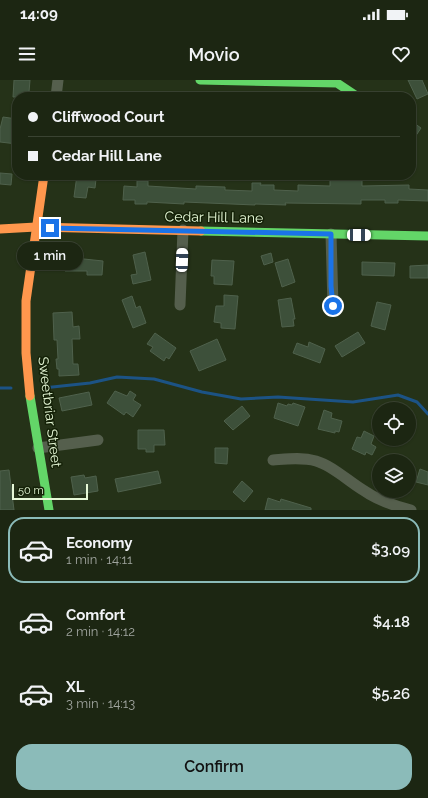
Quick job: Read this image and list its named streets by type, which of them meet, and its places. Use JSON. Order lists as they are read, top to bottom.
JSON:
{
  "streets": {
    "street": ["Cedar Hill Lane", "Sweetbriar Street"]
  },
  "crossings": [
    ["Cedar Hill Lane", "Sweetbriar Street"]
  ],
  "scale_bar": "50 m",
  "page": {
    "status": "14:09",
    "header": "Movio",
    "banner": ["Cliffwood Court", "Cedar Hill Lane"],
    "bubble": "1 min",
    "scale": "50 m",
    "list": [
      {
        "name": "Economy",
        "note": "1 min · 14:11",
        "value": "$3.09"
      },
      {
        "name": "Comfort",
        "note": "2 min · 14:12",
        "value": "$4.18"
      },
      {
        "name": "XL",
        "note": "3 min · 14:13",
        "value": "$5.26"
      }
    ],
    "buttons": "Confirm"
  }
}
